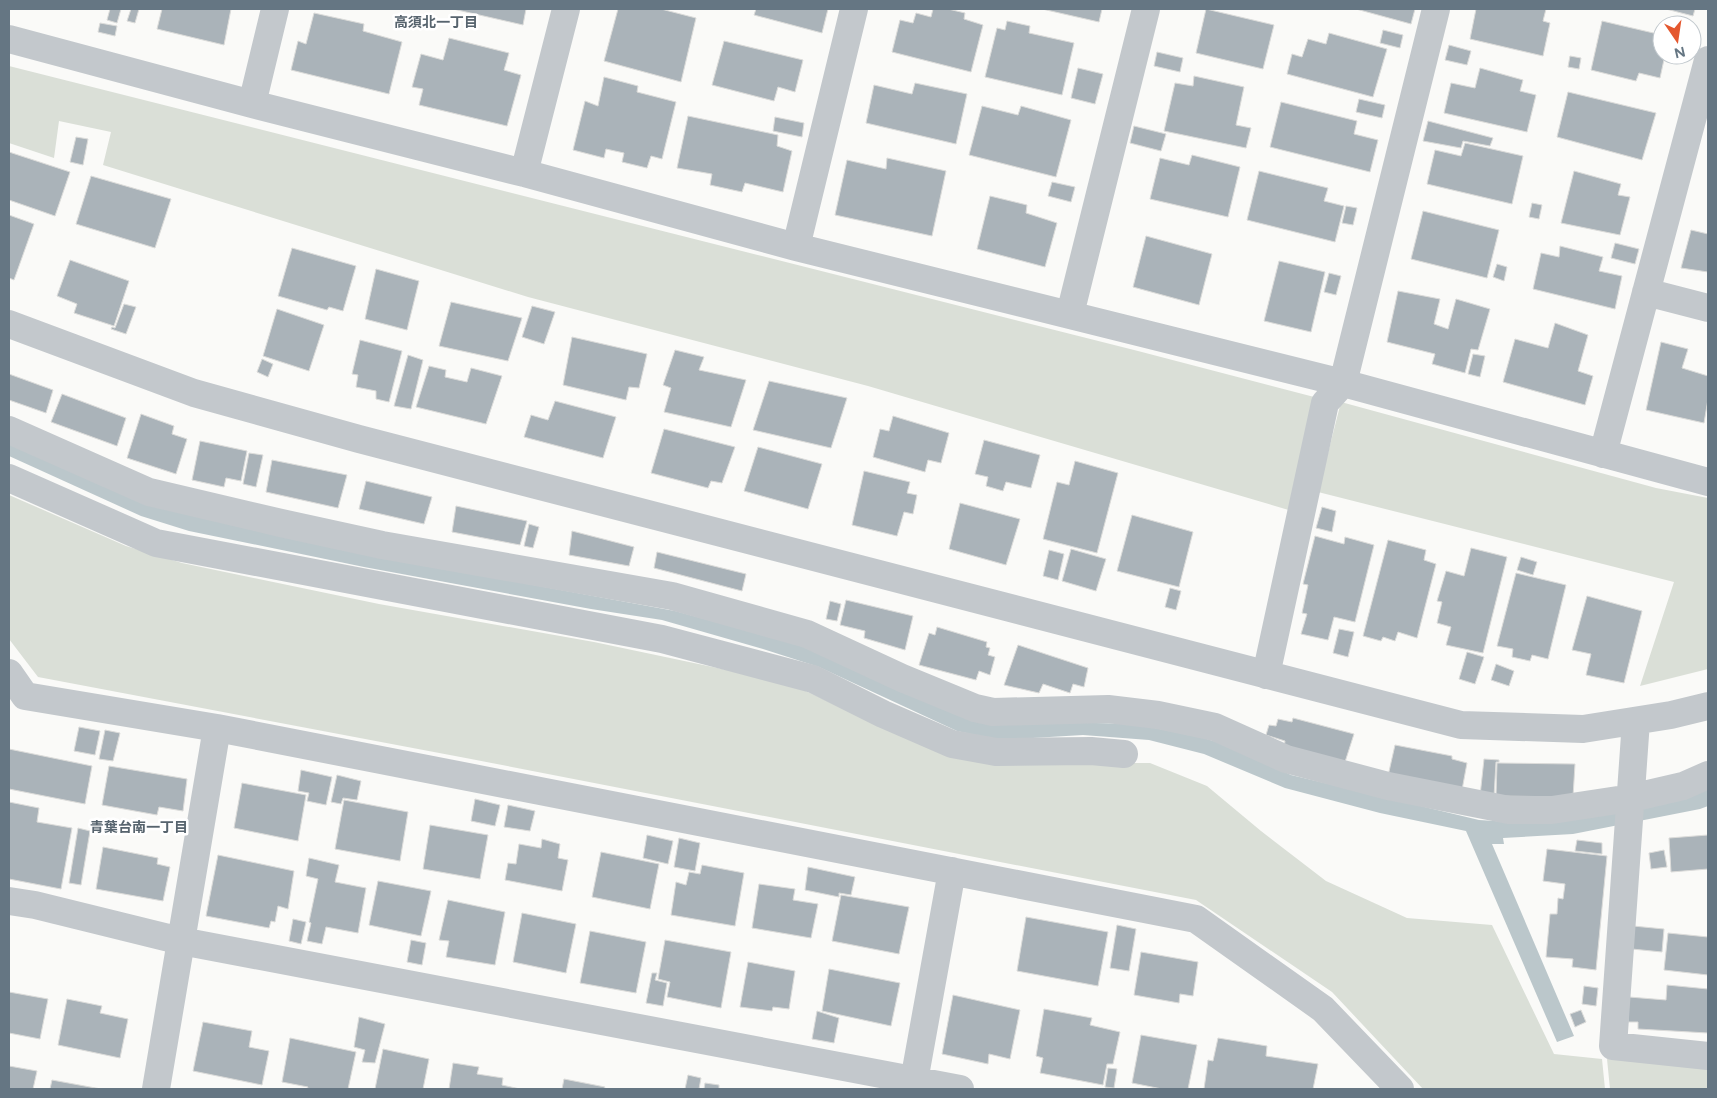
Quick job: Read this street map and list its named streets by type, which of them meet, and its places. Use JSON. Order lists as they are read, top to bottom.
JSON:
{
  "districts": ["高須北一丁目", "青葉台南一丁目"],
  "north": "bottom"
}
